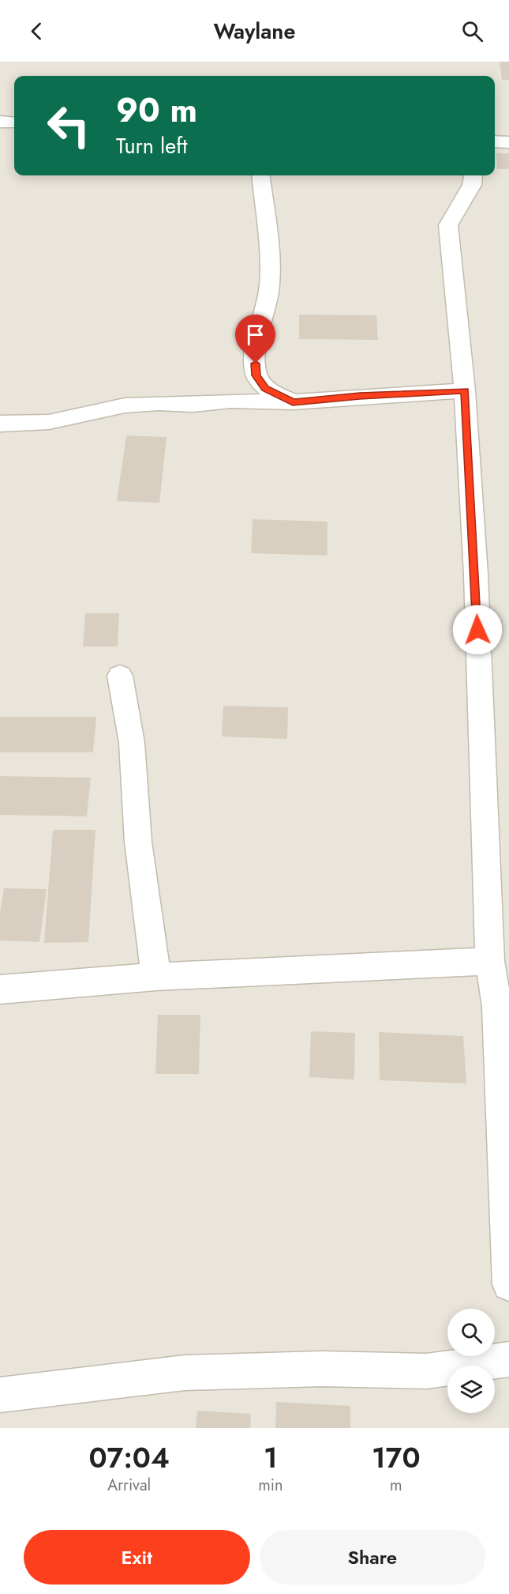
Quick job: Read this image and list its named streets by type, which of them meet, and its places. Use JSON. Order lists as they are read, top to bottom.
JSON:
{
  "page": {
    "header": "Waylane",
    "turn": ["90 m", "Turn left"],
    "eta": [
      "07:04",
      "Arrival",
      "1",
      "min",
      "170",
      "m"
    ],
    "buttons": ["Exit", "Share"]
  }
}
